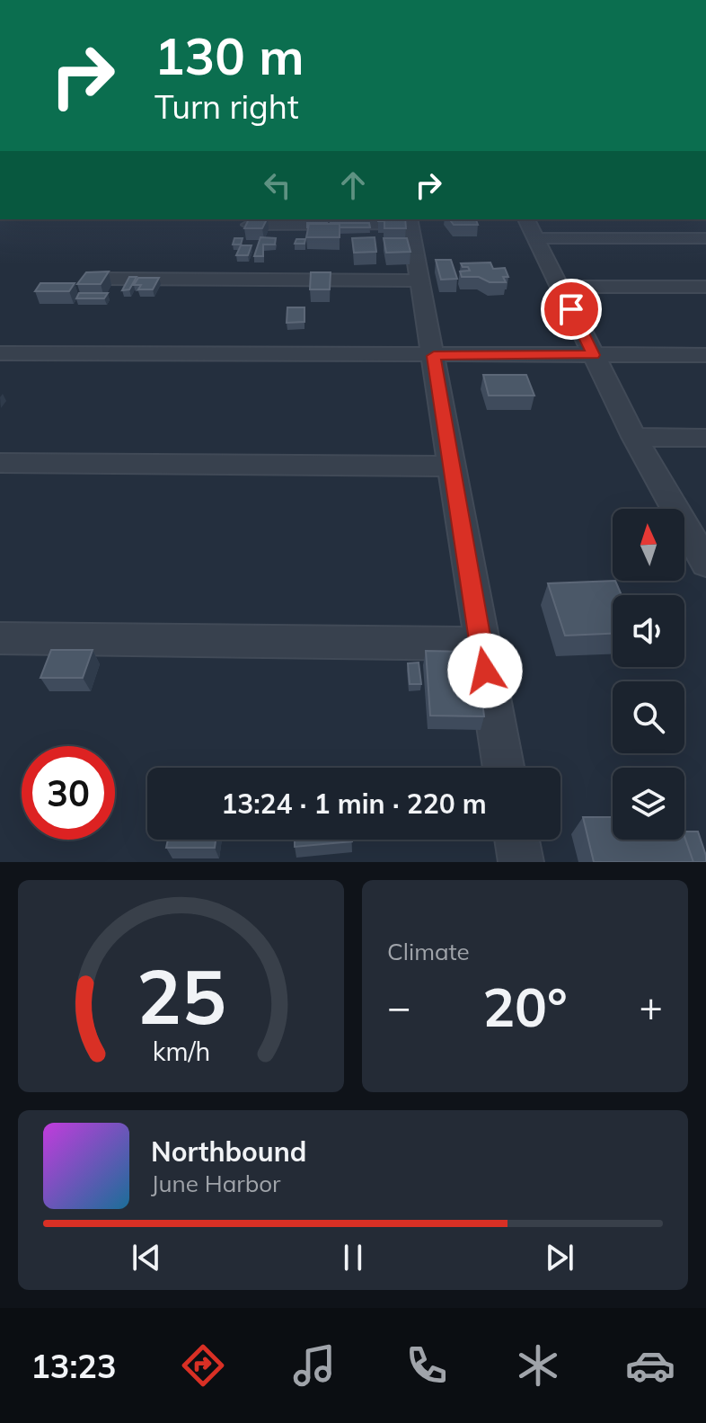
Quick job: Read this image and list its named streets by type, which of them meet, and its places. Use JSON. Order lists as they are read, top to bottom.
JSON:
{
  "north": "top",
  "page": {
    "turn": ["130 m", "Turn right"],
    "limit": "30",
    "trip": "13:24 · 1 min · 220 m",
    "tile": "Climate",
    "heat": ["−", "20°", "+"],
    "song": ["Northbound", "June Harbor"],
    "tabs": "13:23",
    "gauge": ["25", "km/h"]
  }
}
